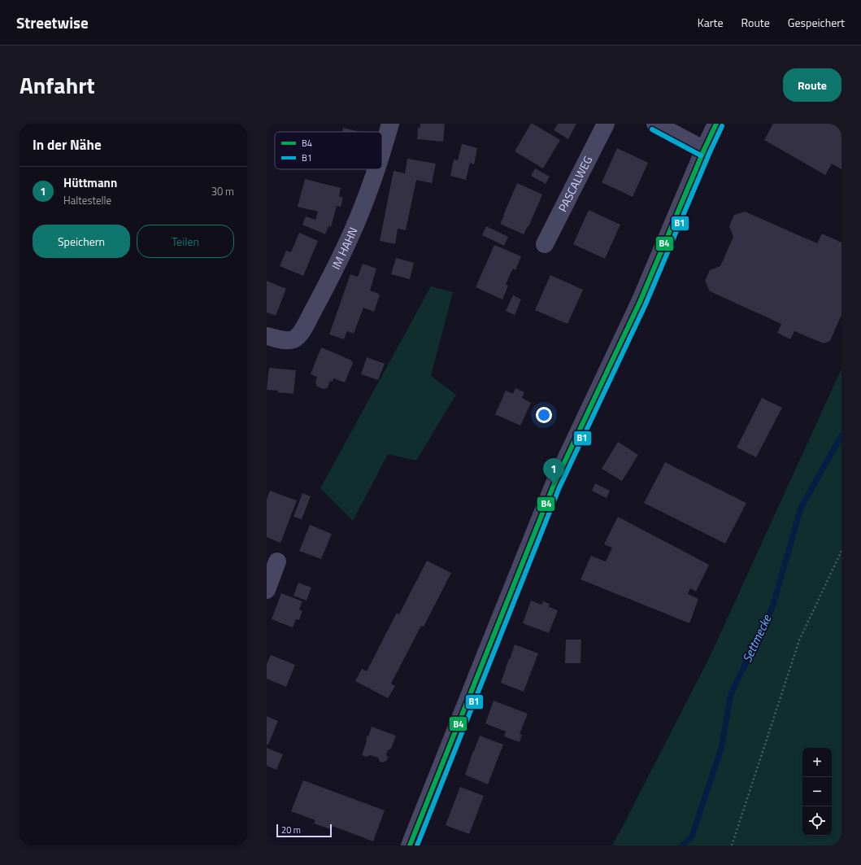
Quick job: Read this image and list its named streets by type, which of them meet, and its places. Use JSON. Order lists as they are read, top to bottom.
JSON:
{
  "streets": {
    "street": ["PASCALWEG", "IM HAHN"]
  },
  "water": ["Settmecke"],
  "lines": ["transit line B4", "transit line B1"],
  "legend": ["B4", "B1"],
  "scale_bar": "20 m",
  "page": {
    "header": "Streetwise",
    "nav": ["Karte", "Route", "Gespeichert"],
    "title": "Anfahrt",
    "buttons": [
      "Route",
      ["Speichern", "Teilen"]
    ],
    "heading": "In der Nähe",
    "list": [
      {
        "mark": "1",
        "name": "Hüttmann",
        "note": "Haltestelle",
        "value": "30 m"
      }
    ],
    "pins": "1",
    "map_buttons": ["+", "−"],
    "scale": "20 m"
  }
}
